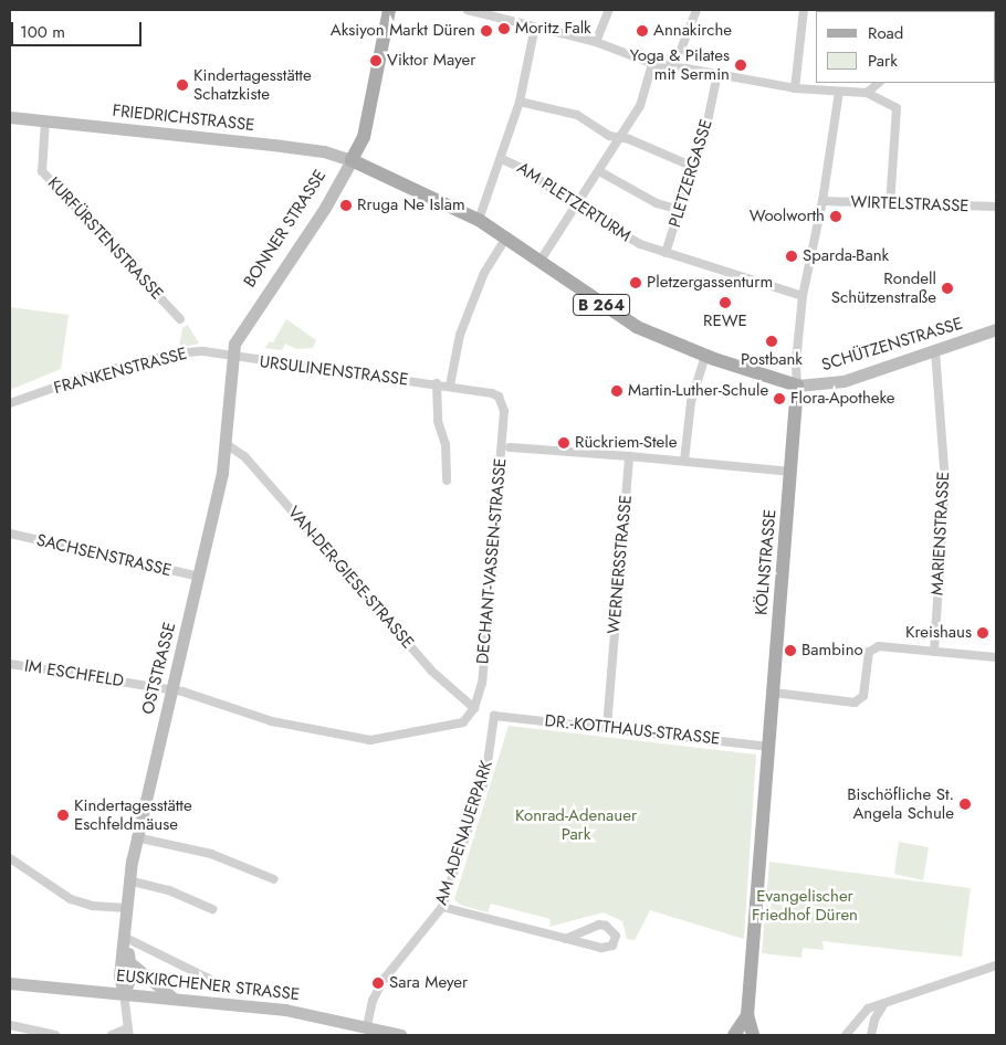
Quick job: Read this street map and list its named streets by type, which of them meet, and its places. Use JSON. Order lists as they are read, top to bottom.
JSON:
{
  "streets": {
    "main road": ["BONNER STRASSE", "B 264", "KÖLNSTRASSE"],
    "street": [
      "FRIEDRICHSTRASSE",
      "PLETZERGASSE",
      "AM PLETZERTURM",
      "WIRTELSTRASSE",
      "KURFÜRSTENSTRASSE",
      "SCHÜTZENSTRASSE",
      "FRANKENSTRASSE",
      "URSULINENSTRASSE",
      "MARIENSTRASSE",
      "SACHSENSTRASSE",
      "DECHANT-VASSEN-STRASSE",
      "WERNERSSTRASSE",
      "VAN-DER-GIESE-STRASSE",
      "OSTSTRASSE",
      "IM ESCHFELD",
      "DR.-KOTTHAUS-STRASSE",
      "AM ADENAUERPARK",
      "EUSKIRCHENER STRASSE"
    ]
  },
  "crossings": [
    ["FRIEDRICHSTRASSE", "BONNER STRASSE"],
    ["FRIEDRICHSTRASSE", "KURFÜRSTENSTRASSE"],
    ["FRIEDRICHSTRASSE", "B 264"],
    ["PLETZERGASSE", "AM PLETZERTURM"],
    ["AM PLETZERTURM", "KÖLNSTRASSE"],
    ["WIRTELSTRASSE", "KÖLNSTRASSE"],
    ["BONNER STRASSE", "B 264"],
    ["BONNER STRASSE", "FRANKENSTRASSE"],
    ["BONNER STRASSE", "URSULINENSTRASSE"],
    ["BONNER STRASSE", "OSTSTRASSE"],
    ["B 264", "SCHÜTZENSTRASSE"],
    ["B 264", "KÖLNSTRASSE"],
    ["SCHÜTZENSTRASSE", "MARIENSTRASSE"],
    ["SCHÜTZENSTRASSE", "KÖLNSTRASSE"],
    ["FRANKENSTRASSE", "URSULINENSTRASSE"],
    ["FRANKENSTRASSE", "OSTSTRASSE"],
    ["URSULINENSTRASSE", "DECHANT-VASSEN-STRASSE"],
    ["URSULINENSTRASSE", "OSTSTRASSE"],
    ["SACHSENSTRASSE", "OSTSTRASSE"],
    ["DECHANT-VASSEN-STRASSE", "VAN-DER-GIESE-STRASSE"],
    ["DECHANT-VASSEN-STRASSE", "IM ESCHFELD"],
    ["KÖLNSTRASSE", "DR.-KOTTHAUS-STRASSE"],
    ["WERNERSSTRASSE", "DR.-KOTTHAUS-STRASSE"],
    ["VAN-DER-GIESE-STRASSE", "OSTSTRASSE"],
    ["OSTSTRASSE", "IM ESCHFELD"],
    ["OSTSTRASSE", "EUSKIRCHENER STRASSE"],
    ["DR.-KOTTHAUS-STRASSE", "AM ADENAUERPARK"],
    ["AM ADENAUERPARK", "EUSKIRCHENER STRASSE"]
  ],
  "parks": ["Konrad-Adenauer Park", "Evangelischer Friedhof Düren"],
  "places": [
    "Moritz Falk",
    "Aksiyon Markt Düren",
    "Annakirche",
    "Viktor Mayer",
    "Yoga & Pilates mit Sermin",
    "Kindertagesstätte Schatzkiste",
    "Rruga Ne Islam",
    "Woolworth",
    "Sparda-Bank",
    "Pletzergassenturm",
    "Rondell Schützenstraße",
    "REWE",
    "Postbank",
    "Martin-Luther-Schule",
    "Flora-Apotheke",
    "Rückriem-Stele",
    "Kreishaus",
    "Bambino",
    "Bischöfliche St. Angela Schule",
    "Kindertagesstätte Eschfeldmäuse",
    "Sara Meyer"
  ],
  "legend": ["Road", "Park"],
  "scale_bar": "100 m"
}
